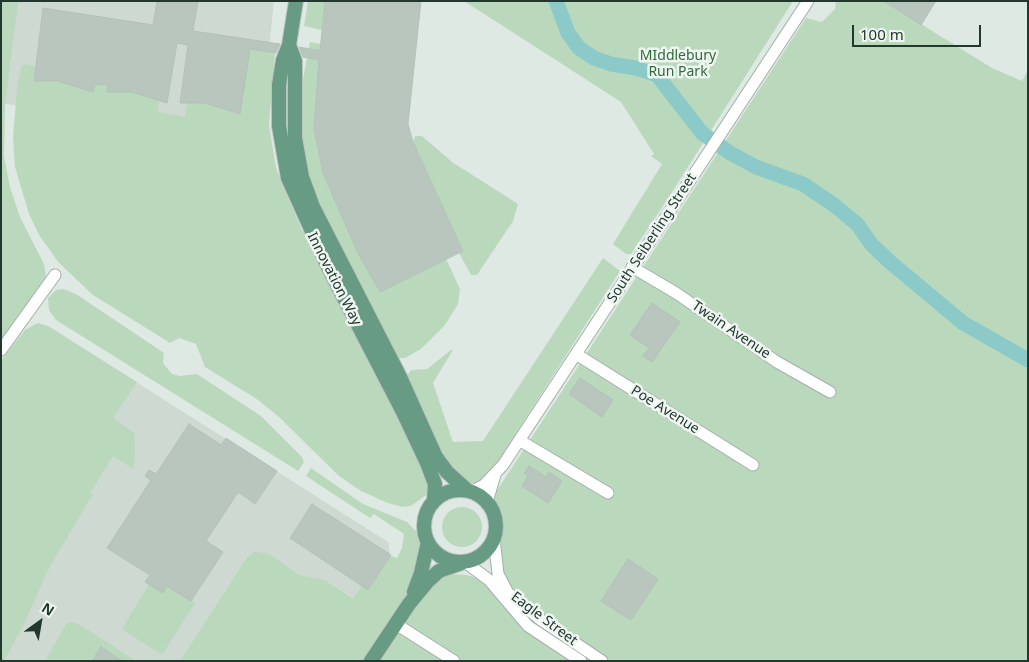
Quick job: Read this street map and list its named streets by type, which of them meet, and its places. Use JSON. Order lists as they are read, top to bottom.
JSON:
{
  "streets": {
    "main road": ["Innovation Way"],
    "street": [
      "South Seiberling Street",
      "Twain Avenue",
      "Poe Avenue",
      "Eagle Street"
    ]
  },
  "crossings": [
    ["South Seiberling Street", "Innovation Way"],
    ["South Seiberling Street", "Twain Avenue"],
    ["South Seiberling Street", "Poe Avenue"],
    ["South Seiberling Street", "Eagle Street"],
    ["Innovation Way", "Eagle Street"]
  ],
  "parks": ["MIddlebury Run Park"],
  "scale_bar": "100 m",
  "north": "top right"
}
